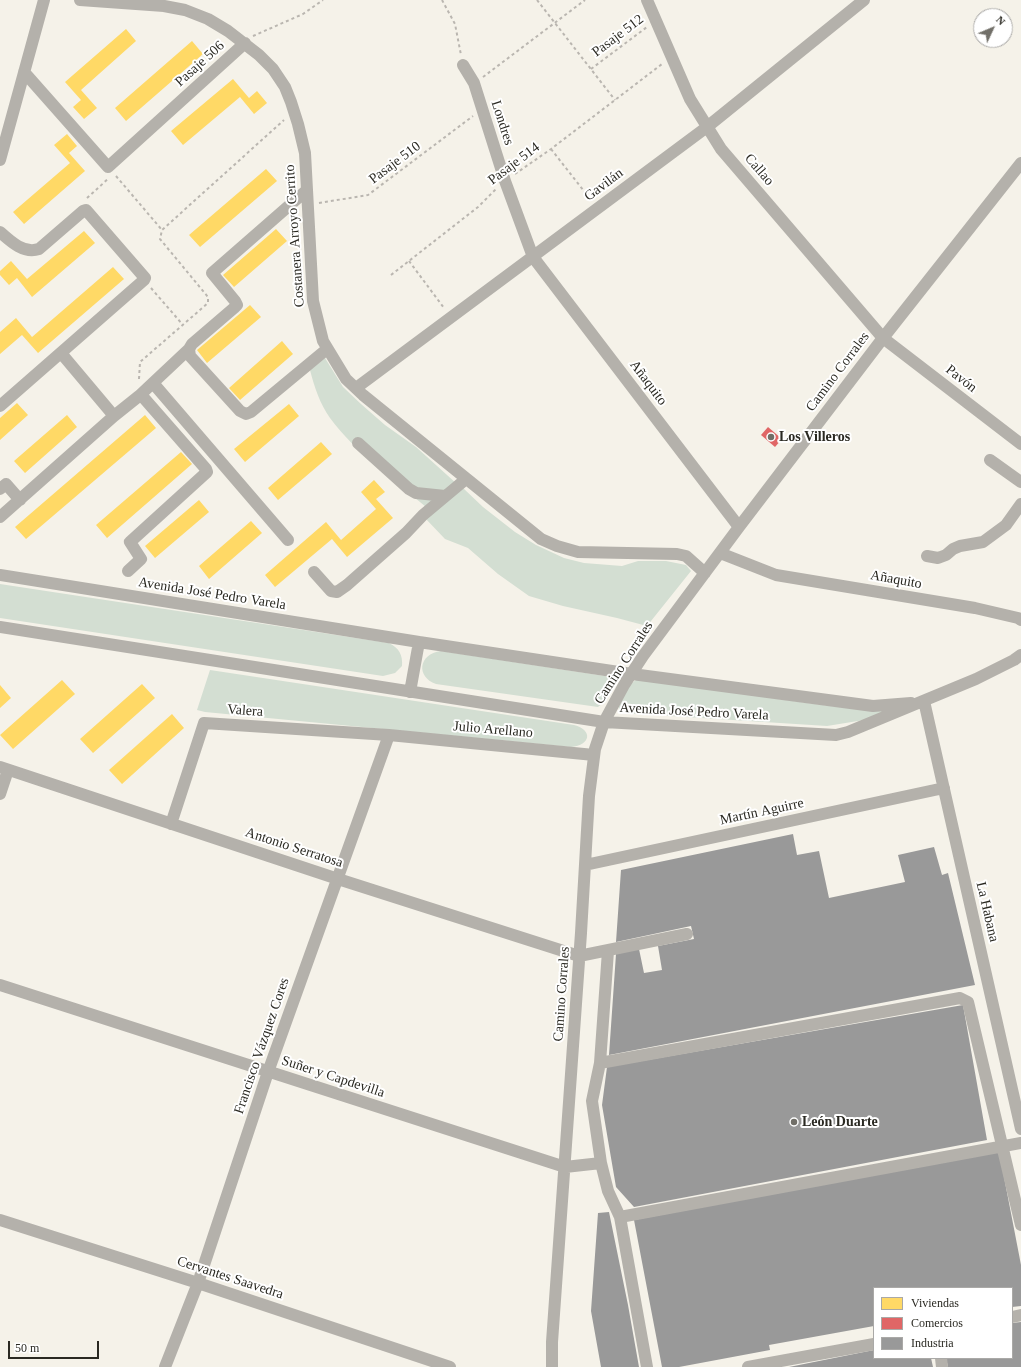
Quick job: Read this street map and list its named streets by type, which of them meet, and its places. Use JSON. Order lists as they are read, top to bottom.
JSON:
{
  "streets": {
    "street": [
      "Pasaje 506",
      "Londres",
      "Callao",
      "Gavilán",
      "Costanera Arroyo Cerrito",
      "Camino Corrales",
      "Pavón",
      "Añaquito",
      "Avenida José Pedro Varela",
      "Valera",
      "Julio Arellano",
      "Martín Aguirre",
      "Antonio Serratosa",
      "La Habana",
      "Francisco Vázquez Cores",
      "Suñer y Capdevilla",
      "Cervantes Saavedra"
    ],
    "path": ["Pasaje 512", "Pasaje 510", "Pasaje 514"]
  },
  "crossings": [
    ["Pasaje 512", "Callao"],
    ["Pasaje 506", "Costanera Arroyo Cerrito"],
    ["Londres", "Pasaje 510"],
    ["Londres", "Pasaje 514"],
    ["Londres", "Gavilán"],
    ["Londres", "Añaquito"],
    ["Pasaje 510", "Costanera Arroyo Cerrito"],
    ["Pasaje 514", "Callao"],
    ["Callao", "Gavilán"],
    ["Callao", "Camino Corrales"],
    ["Callao", "Pavón"],
    ["Gavilán", "Costanera Arroyo Cerrito"],
    ["Gavilán", "Añaquito"],
    ["Costanera Arroyo Cerrito", "Camino Corrales"],
    ["Camino Corrales", "Pavón"],
    ["Camino Corrales", "Añaquito"],
    ["Camino Corrales", "Avenida José Pedro Varela"],
    ["Camino Corrales", "Julio Arellano"],
    ["Camino Corrales", "Martín Aguirre"],
    ["Camino Corrales", "Antonio Serratosa"],
    ["Camino Corrales", "Suñer y Capdevilla"],
    ["Avenida José Pedro Varela", "La Habana"],
    ["Valera", "Julio Arellano"],
    ["Valera", "Antonio Serratosa"],
    ["Valera", "Francisco Vázquez Cores"],
    ["Julio Arellano", "Francisco Vázquez Cores"],
    ["Martín Aguirre", "La Habana"],
    ["Antonio Serratosa", "Francisco Vázquez Cores"],
    ["Francisco Vázquez Cores", "Suñer y Capdevilla"],
    ["Francisco Vázquez Cores", "Cervantes Saavedra"]
  ],
  "places": ["Los Villeros", "León Duarte"],
  "legend": ["Viviendas", "Comercios", "Industria"],
  "scale_bar": "50 m",
  "north": "top right"
}
